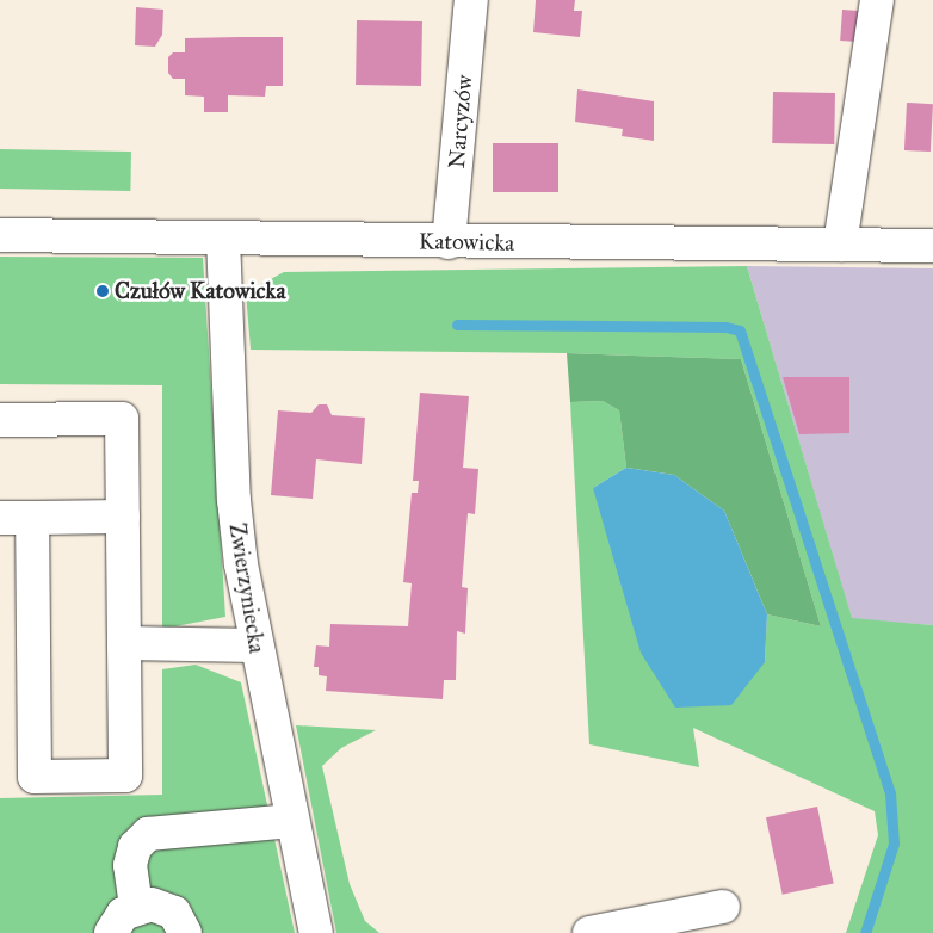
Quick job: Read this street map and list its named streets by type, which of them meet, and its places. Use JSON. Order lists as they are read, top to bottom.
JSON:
{
  "streets": {
    "street": ["Narcyzów", "Katowicka", "Zwierzyniecka"]
  },
  "crossings": [
    ["Narcyzów", "Katowicka"],
    ["Katowicka", "Zwierzyniecka"]
  ],
  "places": ["Czułów Katowicka"]
}
